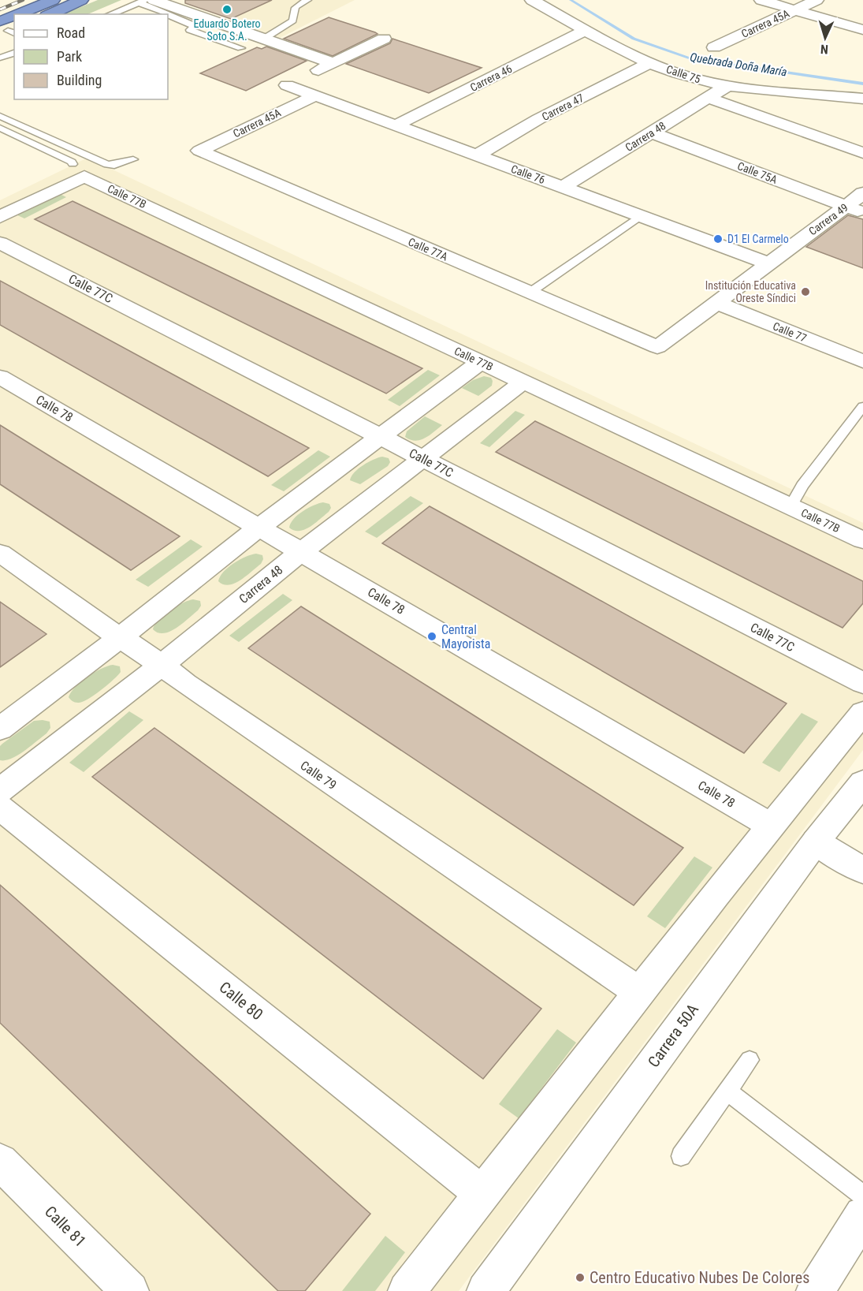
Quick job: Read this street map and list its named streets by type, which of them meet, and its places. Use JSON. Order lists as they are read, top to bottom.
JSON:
{
  "streets": {
    "street": [
      "Carrera 45A",
      "Calle 75",
      "Carrera 46",
      "Carrera 47",
      "Carrera 48",
      "Calle 75A",
      "Calle 76",
      "Calle 77B",
      "Carrera 49",
      "Calle 77A",
      "Calle 77C",
      "Calle 77",
      "Calle 78",
      "Calle 79",
      "Calle 80",
      "Carrera 50A",
      "Calle 81"
    ]
  },
  "crossings": [
    ["Carrera 45A", "Calle 76"],
    ["Carrera 45A", "Calle 77A"],
    ["Calle 75", "Carrera 46"],
    ["Calle 75", "Carrera 47"],
    ["Calle 75", "Carrera 48"],
    ["Carrera 46", "Calle 76"],
    ["Carrera 47", "Calle 76"],
    ["Carrera 48", "Calle 75A"],
    ["Carrera 48", "Calle 76"],
    ["Carrera 48", "Calle 77B"],
    ["Carrera 48", "Calle 77C"],
    ["Carrera 48", "Calle 78"],
    ["Carrera 48", "Calle 79"],
    ["Calle 75A", "Carrera 49"],
    ["Calle 76", "Carrera 49"],
    ["Carrera 49", "Calle 77A"],
    ["Carrera 49", "Calle 77"]
  ],
  "water": ["Quebrada Doña María"],
  "places": [
    "Eduardo Botero Soto S.A.",
    "D1 El Carmelo",
    "Institución Educativa Oreste Síndici",
    "Central Mayorista",
    "Centro Educativo Nubes De Colores"
  ],
  "legend": ["Road", "Park", "Building"],
  "north": "bottom"
}
